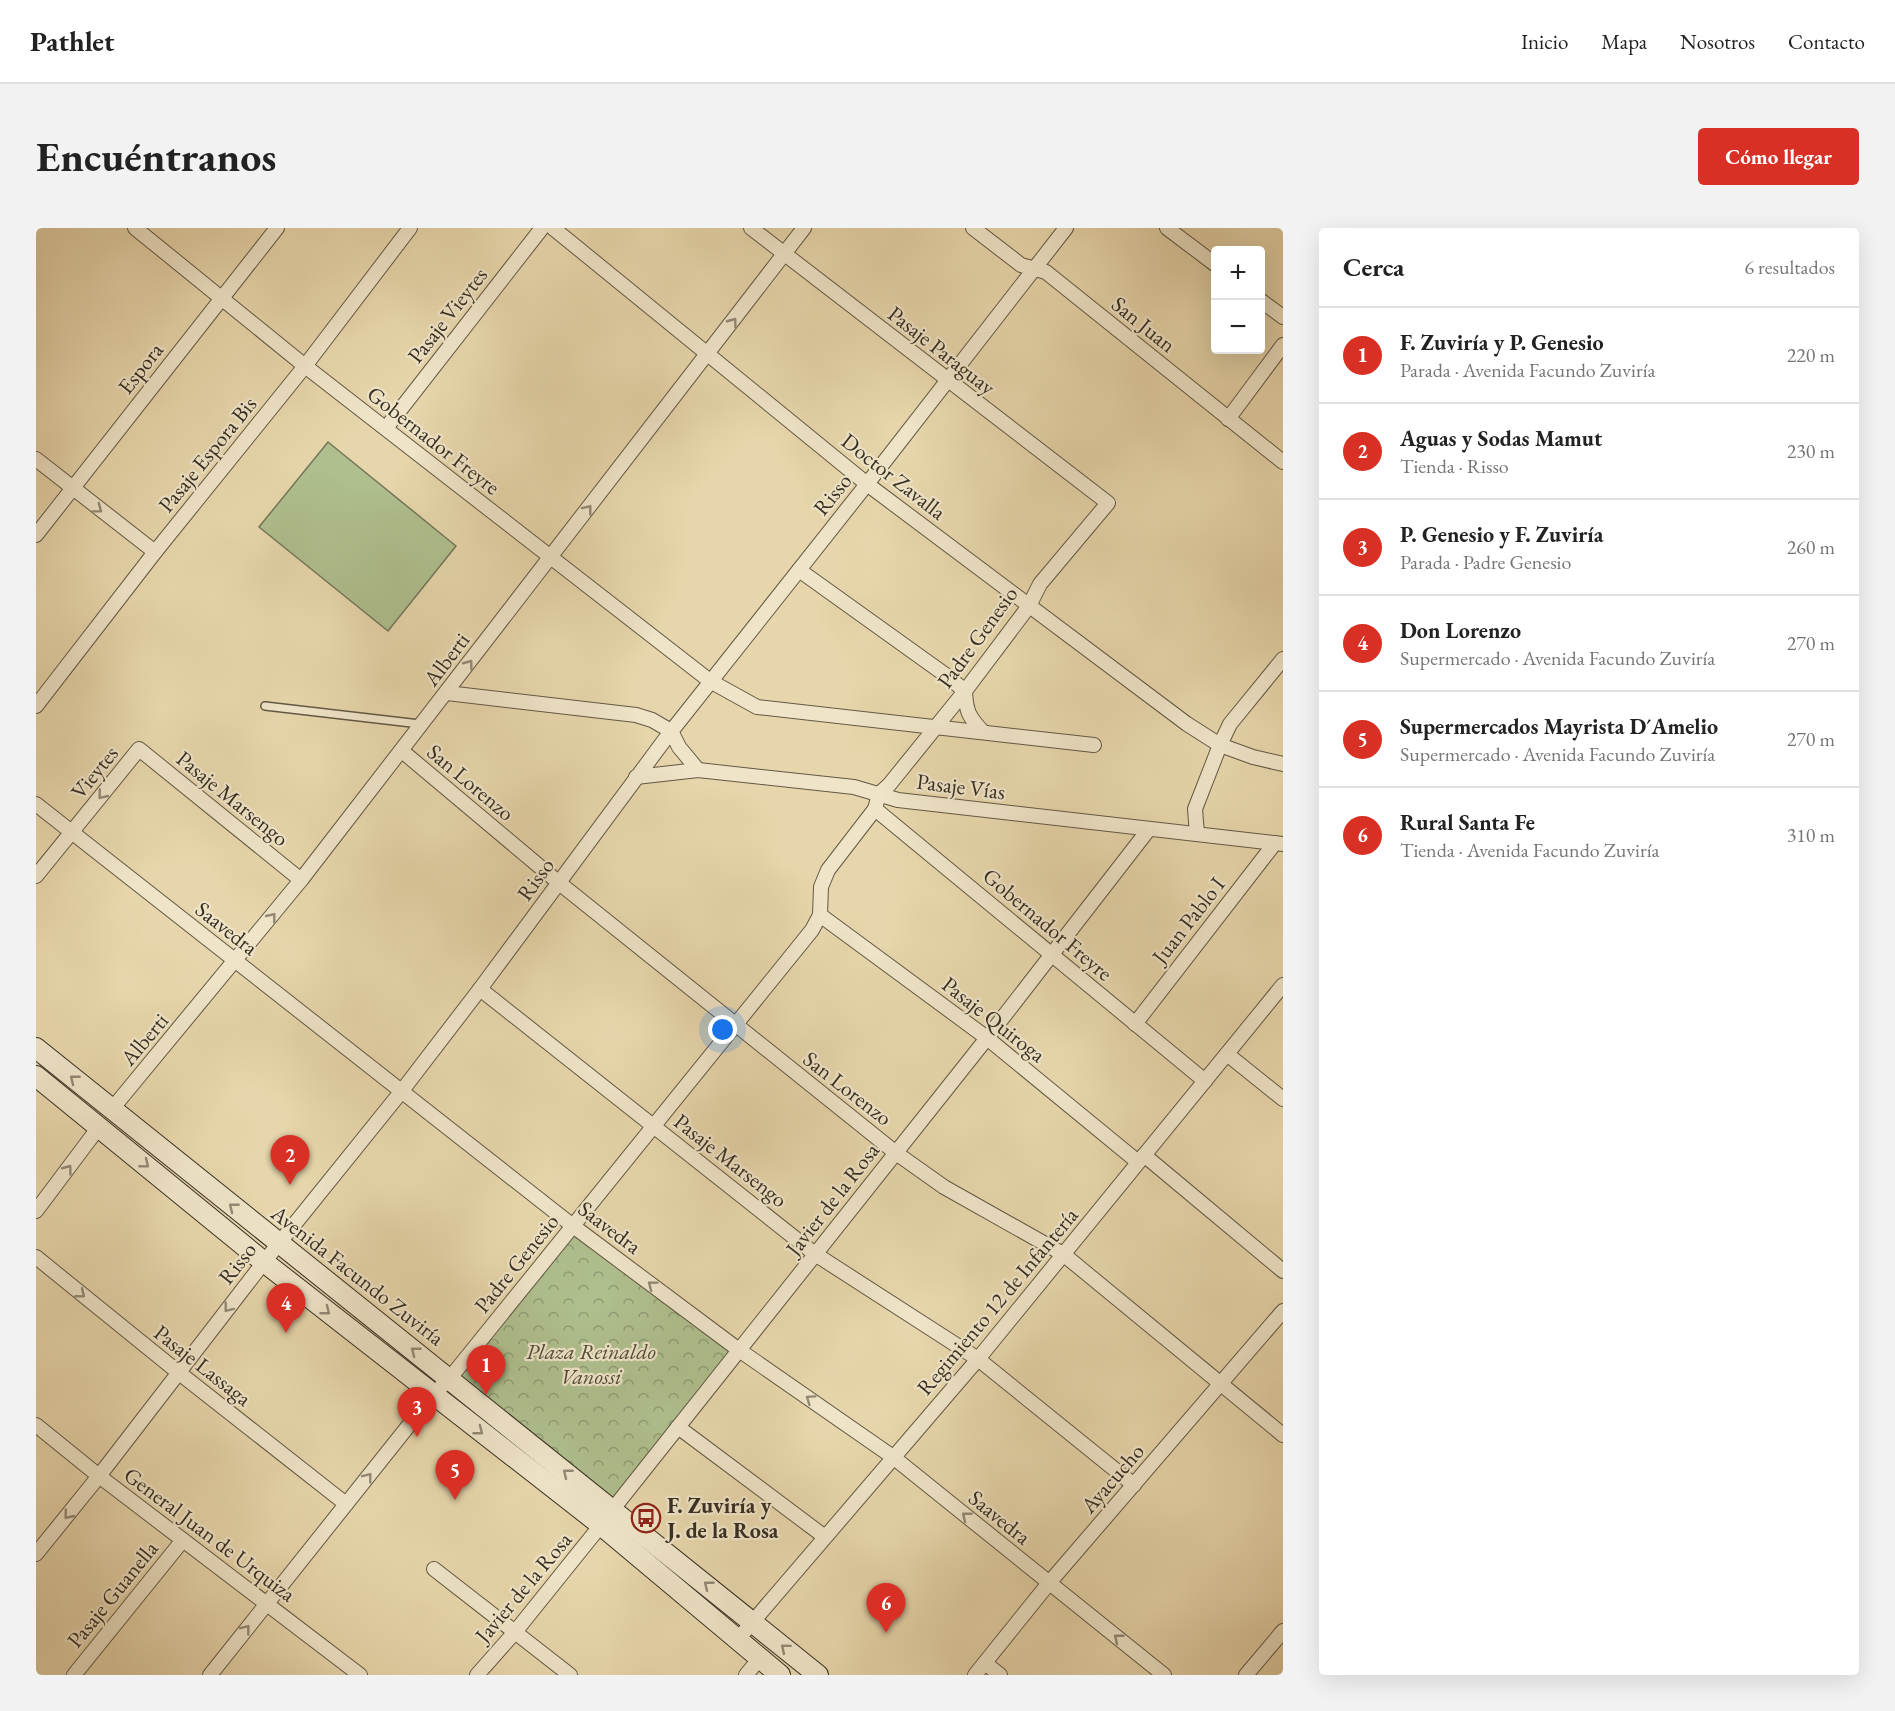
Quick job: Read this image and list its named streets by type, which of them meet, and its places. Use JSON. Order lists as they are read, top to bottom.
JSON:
{
  "streets": {
    "main road": ["Avenida Facundo Zuviría"],
    "street": [
      "Pasaje Vieytes",
      "San Juan",
      "Pasaje Paraguay",
      "Espora",
      "Gobernador Freyre",
      "Pasaje Espora Bis",
      "Doctor Zavalla",
      "Risso",
      "Padre Genesio",
      "Alberti",
      "Vieytes",
      "San Lorenzo",
      "Pasaje Vías",
      "Pasaje Marsengo",
      "Juan Pablo I",
      "Saavedra",
      "Pasaje Quiroga",
      "Javier de la Rosa",
      "Regimiento 12 de Infantería",
      "Pasaje Lassaga",
      "Ayacucho",
      "General Juan de Urquiza",
      "Pasaje Guanella"
    ]
  },
  "crossings": [
    ["Pasaje Vieytes", "Gobernador Freyre"],
    ["San Juan", "Risso"],
    ["Pasaje Paraguay", "Risso"],
    ["Pasaje Paraguay", "Padre Genesio"],
    ["Pasaje Paraguay", "Alberti"],
    ["Espora", "Gobernador Freyre"],
    ["Gobernador Freyre", "Pasaje Espora Bis"],
    ["Gobernador Freyre", "Risso"],
    ["Gobernador Freyre", "Padre Genesio"],
    ["Gobernador Freyre", "Alberti"],
    ["Gobernador Freyre", "Juan Pablo I"],
    ["Gobernador Freyre", "Javier de la Rosa"],
    ["Gobernador Freyre", "Regimiento 12 de Infantería"],
    ["Doctor Zavalla", "Risso"],
    ["Doctor Zavalla", "Padre Genesio"],
    ["Doctor Zavalla", "Alberti"],
    ["Risso", "San Lorenzo"],
    ["Risso", "Pasaje Vías"],
    ["Risso", "Pasaje Marsengo"],
    ["Risso", "Saavedra"],
    ["Risso", "Avenida Facundo Zuviría"],
    ["Risso", "Pasaje Lassaga"],
    ["Risso", "General Juan de Urquiza"],
    ["Padre Genesio", "San Lorenzo"],
    ["Padre Genesio", "Pasaje Vías"],
    ["Padre Genesio", "Pasaje Marsengo"],
    ["Padre Genesio", "Saavedra"],
    ["Padre Genesio", "Pasaje Quiroga"],
    ["Padre Genesio", "Avenida Facundo Zuviría"],
    ["Padre Genesio", "Pasaje Lassaga"],
    ["Padre Genesio", "General Juan de Urquiza"],
    ["Alberti", "San Lorenzo"],
    ["Alberti", "Pasaje Marsengo"],
    ["Alberti", "Saavedra"],
    ["Alberti", "Avenida Facundo Zuviría"],
    ["Vieytes", "Pasaje Marsengo"],
    ["Vieytes", "Saavedra"],
    ["San Lorenzo", "Javier de la Rosa"],
    ["San Lorenzo", "Regimiento 12 de Infantería"],
    ["San Lorenzo", "Ayacucho"],
    ["Pasaje Vías", "Juan Pablo I"],
    ["Pasaje Vías", "Javier de la Rosa"],
    ["Pasaje Marsengo", "Javier de la Rosa"],
    ["Pasaje Marsengo", "Regimiento 12 de Infantería"],
    ["Pasaje Marsengo", "Ayacucho"],
    ["Saavedra", "Javier de la Rosa"],
    ["Saavedra", "Regimiento 12 de Infantería"],
    ["Saavedra", "Ayacucho"],
    ["Pasaje Quiroga", "Javier de la Rosa"],
    ["Pasaje Quiroga", "Regimiento 12 de Infantería"],
    ["Javier de la Rosa", "Avenida Facundo Zuviría"],
    ["Avenida Facundo Zuviría", "Regimiento 12 de Infantería"],
    ["General Juan de Urquiza", "Pasaje Guanella"]
  ],
  "one_way": [
    "Alberti",
    "Vieytes",
    "Saavedra",
    "Pasaje Lassaga"
  ],
  "parks": ["Plaza Reinaldo Vanossi"],
  "places": {
    "bus stop": ["F. Zuviría y J. de la Rosa"]
  },
  "page": {
    "header": "Pathlet",
    "nav": [
      "Inicio",
      "Mapa",
      "Nosotros",
      "Contacto"
    ],
    "buttons": "Cómo llegar",
    "title": "Encuéntranos",
    "heading": ["Cerca", "6 resultados"],
    "map_buttons": ["+", "−"],
    "list": [
      {
        "mark": "1",
        "name": "F. Zuviría y P. Genesio",
        "note": "Parada · Avenida Facundo Zuviría",
        "value": "220 m"
      },
      {
        "mark": "2",
        "name": "Aguas y Sodas Mamut",
        "note": "Tienda · Risso",
        "value": "230 m"
      },
      {
        "mark": "3",
        "name": "P. Genesio y F. Zuviría",
        "note": "Parada · Padre Genesio",
        "value": "260 m"
      },
      {
        "mark": "4",
        "name": "Don Lorenzo",
        "note": "Supermercado · Avenida Facundo Zuviría",
        "value": "270 m"
      },
      {
        "mark": "5",
        "name": "Supermercados Mayrista D´Amelio",
        "note": "Supermercado · Avenida Facundo Zuviría",
        "value": "270 m"
      },
      {
        "mark": "6",
        "name": "Rural Santa Fe",
        "note": "Tienda · Avenida Facundo Zuviría",
        "value": "310 m"
      }
    ],
    "pins": [
      "2",
      "4",
      "1",
      "3",
      "5",
      "6"
    ]
  }
}
